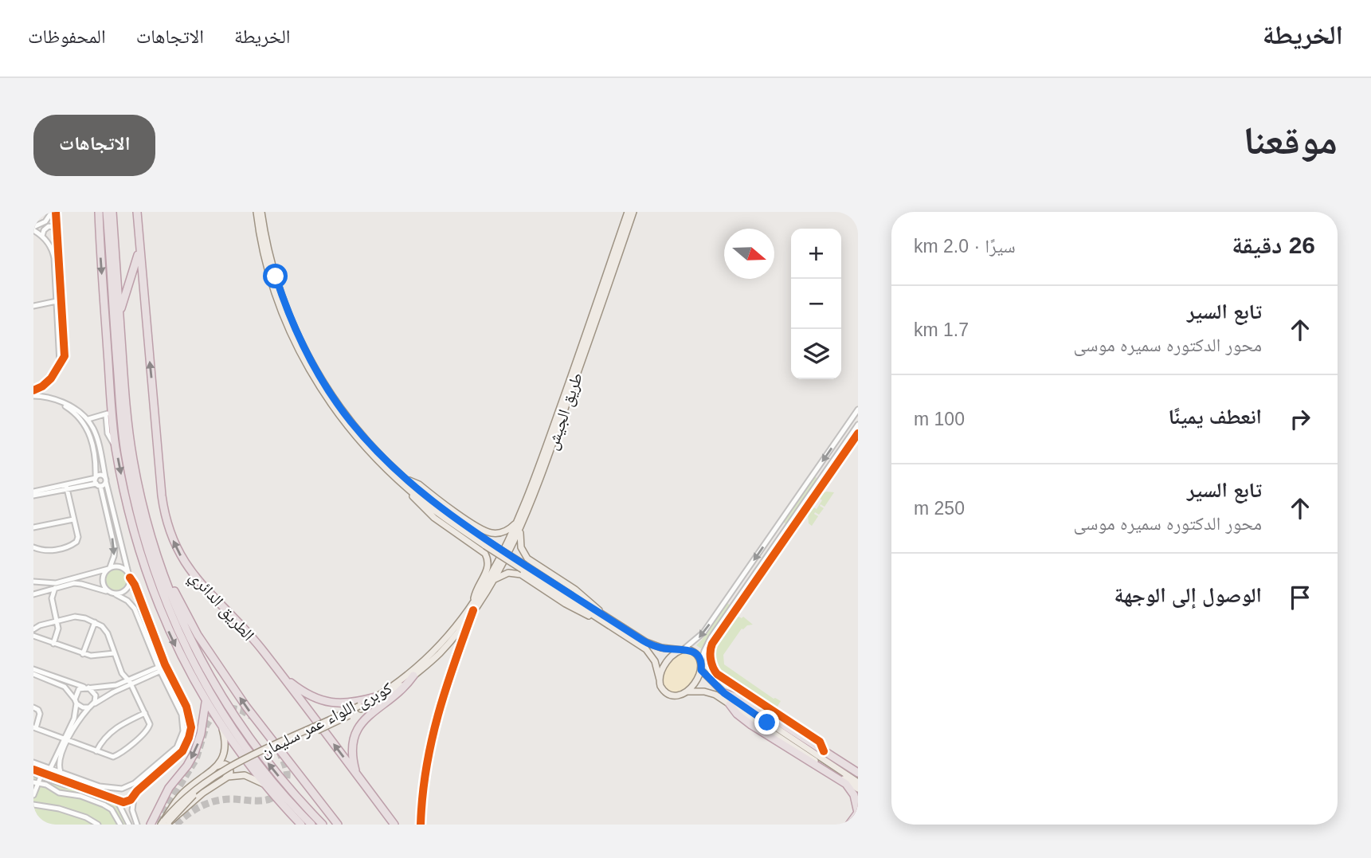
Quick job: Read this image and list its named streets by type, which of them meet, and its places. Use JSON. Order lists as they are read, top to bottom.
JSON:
{
  "streets": {
    "highway": ["الطريق الدائري"],
    "main road": ["طريق الجيش", "كوبرى اللواء عمر سليمان"]
  },
  "crossings": [
    ["طريق الجيش", "كوبرى اللواء عمر سليمان"]
  ],
  "north": "right",
  "page": {
    "header": "الخريطة",
    "nav": ["الخريطة", "الاتجاهات", "المحفوظات"],
    "title": "موقعنا",
    "buttons": "الاتجاهات",
    "heading": ["26 دقيقة", "سيرًا · 2.0 km"],
    "map_buttons": ["+", "−"],
    "list": [
      ["تابع السير", "محور الدكتوره سميره موسى", "1.7 km"],
      ["انعطف يمينًا", "100 m"],
      ["تابع السير", "محور الدكتوره سميره موسى", "250 m"],
      "الوصول إلى الوجهة"
    ]
  }
}
